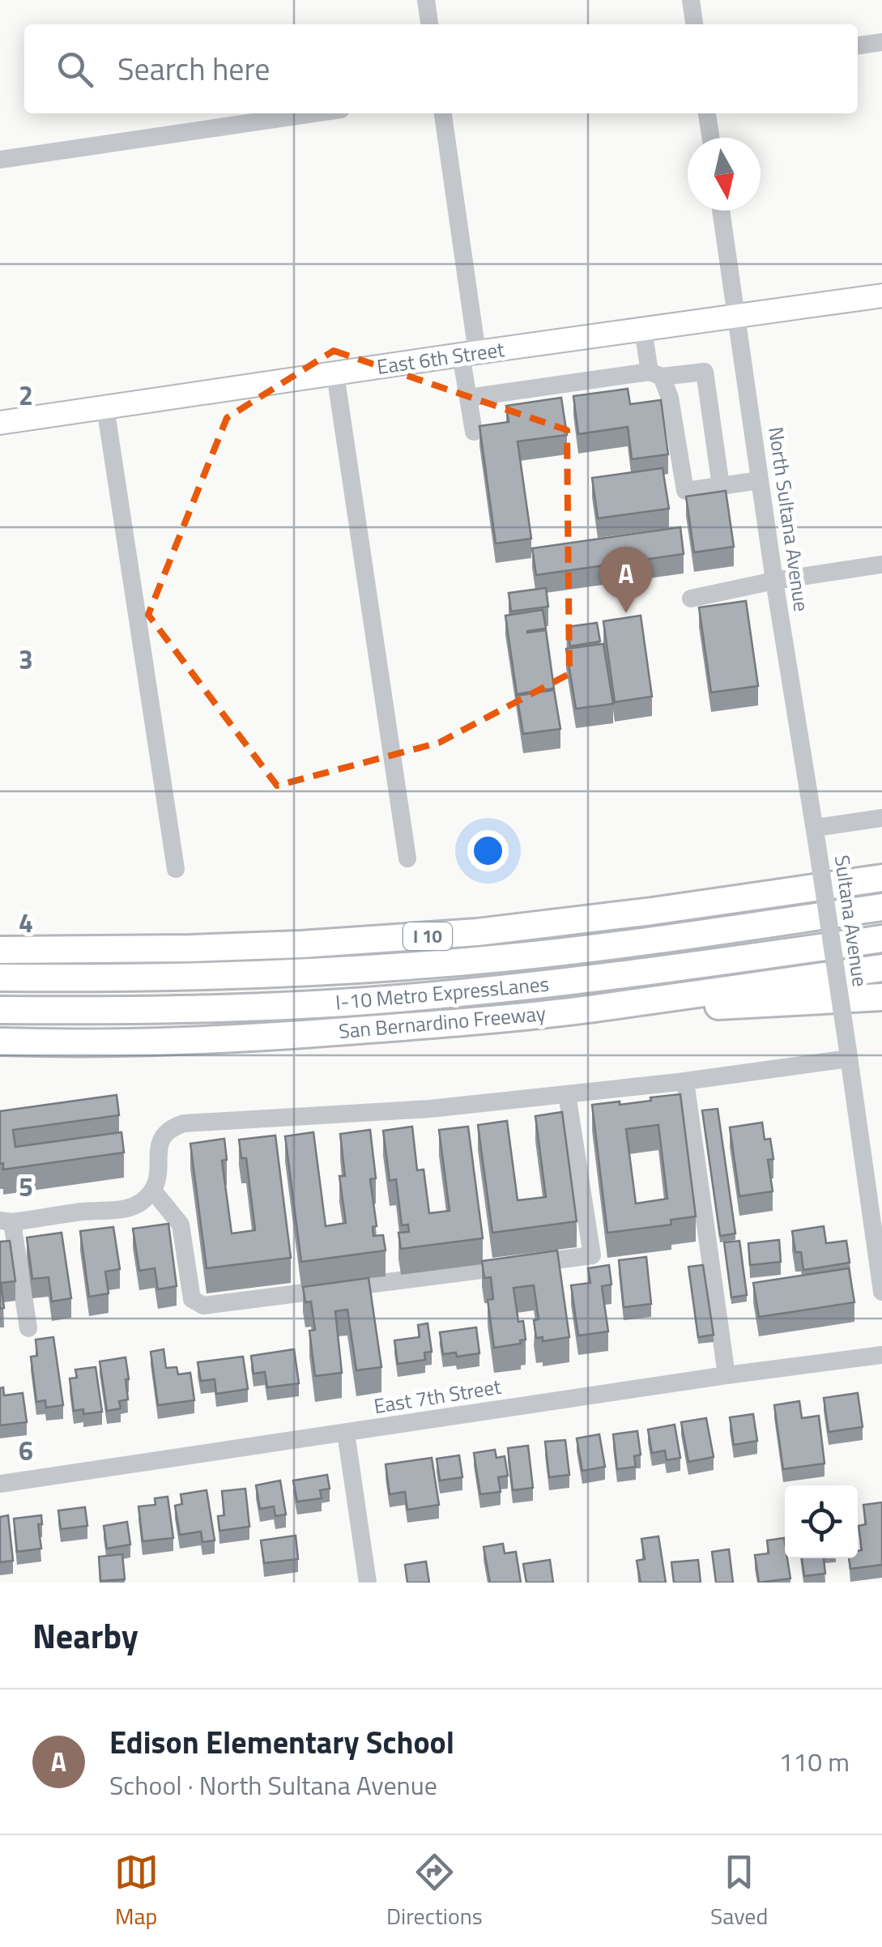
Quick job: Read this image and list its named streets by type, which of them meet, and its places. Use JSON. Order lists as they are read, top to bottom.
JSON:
{
  "streets": {
    "highway": ["I 10", "I-10 Metro ExpressLanes", "San Bernardino Freeway"],
    "main road": ["East 6th Street"],
    "street": ["North Sultana Avenue", "Sultana Avenue", "East 7th Street"]
  },
  "crossings": [
    ["East 6th Street", "North Sultana Avenue"],
    ["North Sultana Avenue", "Sultana Avenue"]
  ],
  "north": "bottom",
  "page": {
    "search": "Search here",
    "pins": "A",
    "heading": "Nearby",
    "list": [
      {
        "mark": "A",
        "name": "Edison Elementary School",
        "note": "School · North Sultana Avenue",
        "value": "110 m"
      }
    ],
    "nav": ["Map", "Directions", "Saved"]
  },
  "grid": {
    "rows": [
      "2",
      "3",
      "4",
      "5",
      "6"
    ]
  }
}
